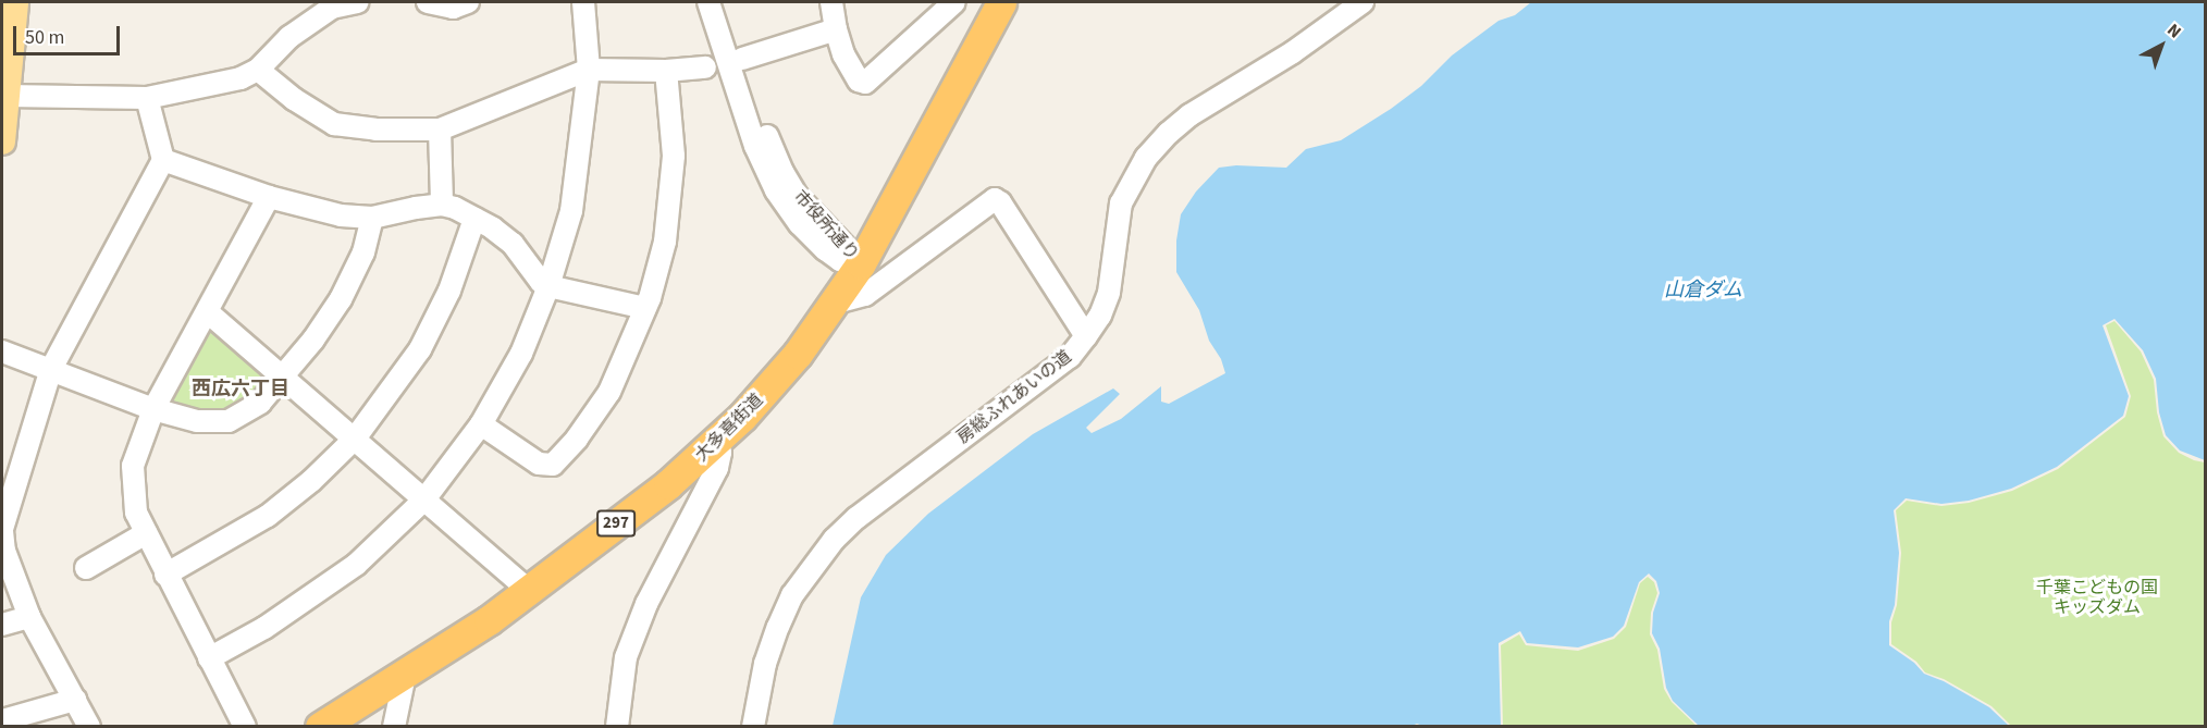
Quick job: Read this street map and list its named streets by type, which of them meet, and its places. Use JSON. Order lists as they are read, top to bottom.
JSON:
{
  "streets": {
    "highway": ["大多喜街道", "297"],
    "street": ["市役所通り", "房総ふれあいの道"]
  },
  "crossings": [
    ["市役所通り", "大多喜街道"]
  ],
  "districts": ["西広六丁目"],
  "water": ["山倉ダム"],
  "parks": ["千葉こどもの国 キッズダム"],
  "scale_bar": "50 m",
  "north": "top right"
}
